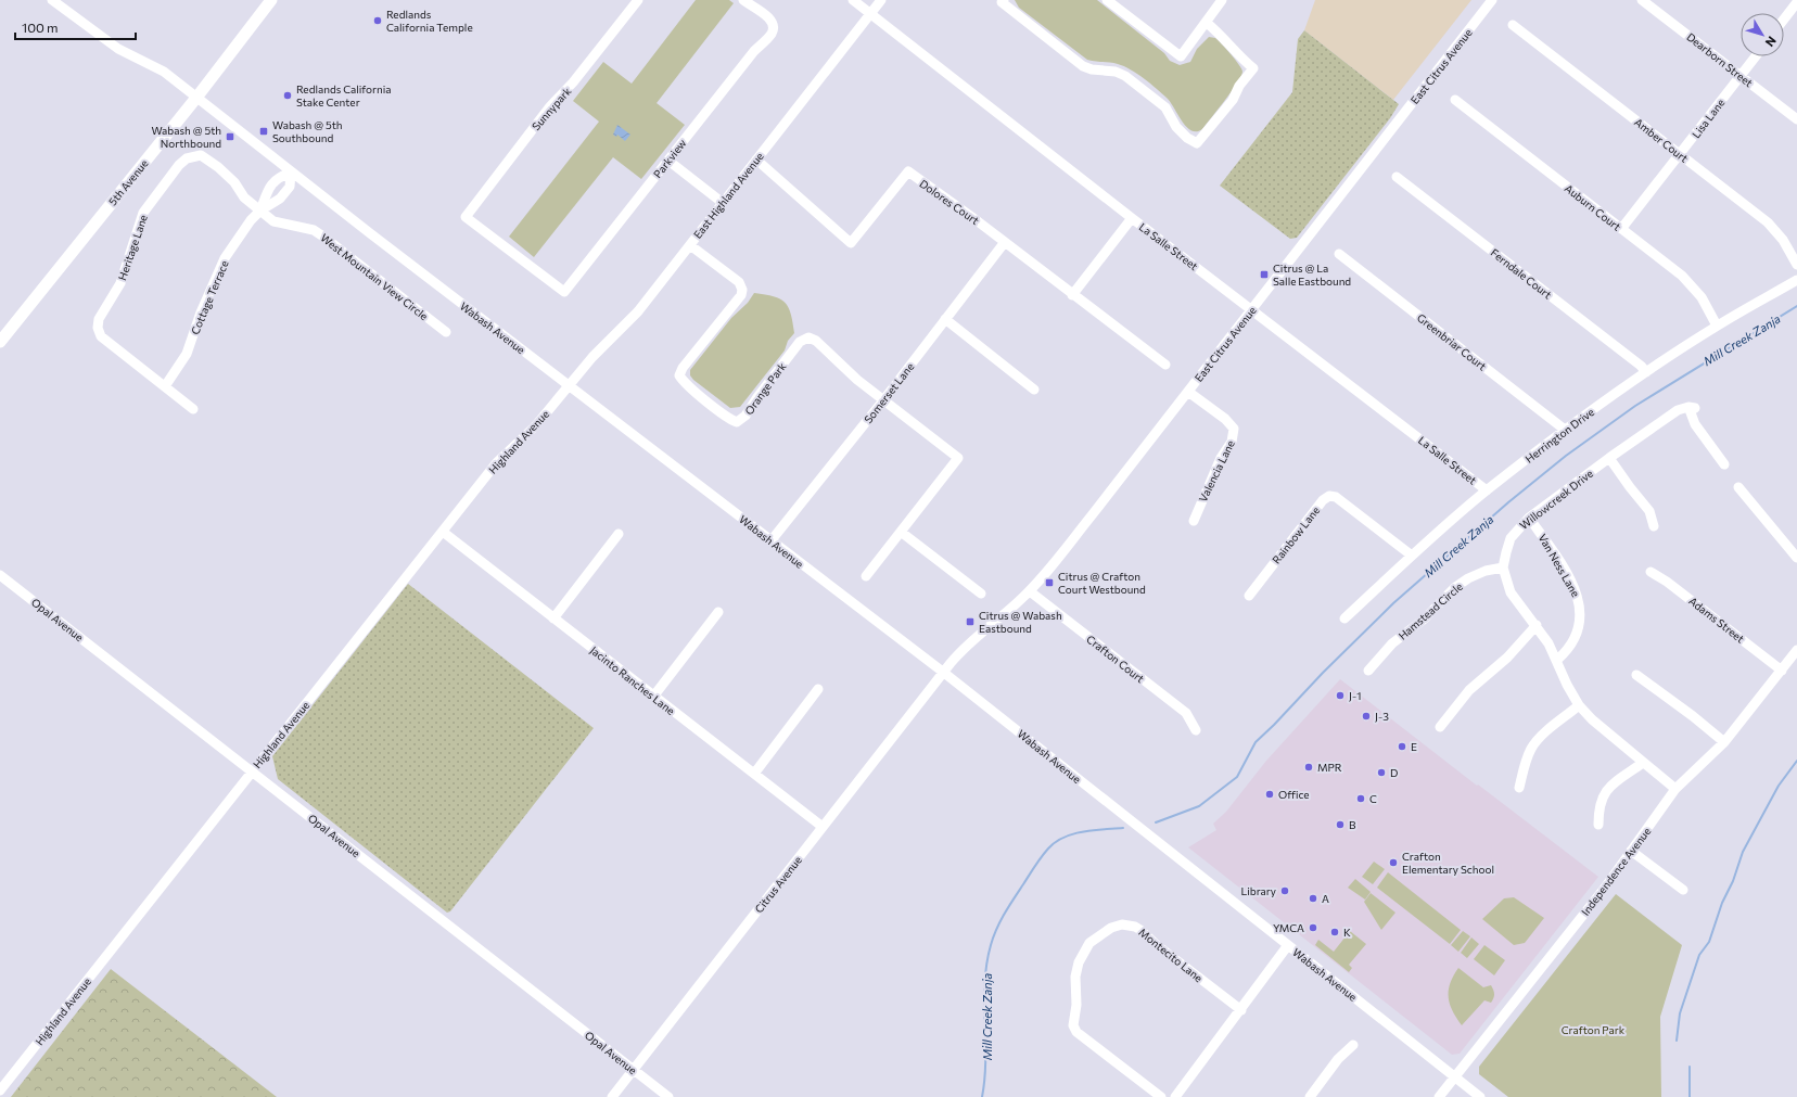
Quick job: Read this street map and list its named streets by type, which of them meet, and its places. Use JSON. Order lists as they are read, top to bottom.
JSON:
{
  "streets": {
    "main road": ["5th Avenue"],
    "street": [
      "Dearborn Street",
      "East Citrus Avenue",
      "Sunnypark",
      "Lisa Lane",
      "Amber Court",
      "Parkview",
      "East Highland Avenue",
      "Dolores Court",
      "Auburn Court",
      "La Salle Street",
      "Heritage Lane",
      "Ferndale Court",
      "West Mountain View Circle",
      "Cottage Terrace",
      "Wabash Avenue",
      "Greenbriar Court",
      "Orange Park",
      "Somerset Lane",
      "Herrington Drive",
      "Highland Avenue",
      "Valencia Lane",
      "Willowcreek Drive",
      "Rainbow Lane",
      "Van Ness Lane",
      "Hamstead Circle",
      "Opal Avenue",
      "Adams Street",
      "Crafton Court",
      "Jacinto Ranches Lane",
      "Independence Avenue",
      "Citrus Avenue",
      "Montecito Lane"
    ]
  },
  "crossings": [
    ["Dearborn Street", "Lisa Lane"],
    ["East Citrus Avenue", "La Salle Street"],
    ["East Citrus Avenue", "Wabash Avenue"],
    ["East Citrus Avenue", "Valencia Lane"],
    ["East Citrus Avenue", "Crafton Court"],
    ["East Citrus Avenue", "Citrus Avenue"],
    ["Sunnypark", "Parkview"],
    ["Lisa Lane", "Amber Court"],
    ["Lisa Lane", "Auburn Court"],
    ["5th Avenue", "Wabash Avenue"],
    ["East Highland Avenue", "Dolores Court"],
    ["East Highland Avenue", "La Salle Street"],
    ["East Highland Avenue", "Wabash Avenue"],
    ["East Highland Avenue", "Orange Park"],
    ["East Highland Avenue", "Highland Avenue"],
    ["Dolores Court", "Somerset Lane"],
    ["Auburn Court", "Herrington Drive"],
    ["La Salle Street", "Herrington Drive"],
    ["Heritage Lane", "West Mountain View Circle"],
    ["Heritage Lane", "Cottage Terrace"],
    ["Ferndale Court", "Herrington Drive"],
    ["West Mountain View Circle", "Cottage Terrace"],
    ["Cottage Terrace", "Wabash Avenue"],
    ["Wabash Avenue", "Somerset Lane"],
    ["Wabash Avenue", "Highland Avenue"],
    ["Wabash Avenue", "Independence Avenue"],
    ["Wabash Avenue", "Citrus Avenue"],
    ["Greenbriar Court", "Herrington Drive"],
    ["Orange Park", "Somerset Lane"],
    ["Herrington Drive", "Rainbow Lane"],
    ["Highland Avenue", "Opal Avenue"],
    ["Highland Avenue", "Jacinto Ranches Lane"],
    ["Willowcreek Drive", "Van Ness Lane"],
    ["Willowcreek Drive", "Hamstead Circle"],
    ["Willowcreek Drive", "Independence Avenue"],
    ["Opal Avenue", "Citrus Avenue"],
    ["Adams Street", "Independence Avenue"],
    ["Jacinto Ranches Lane", "Citrus Avenue"]
  ],
  "water": ["Mill Creek Zanja"],
  "parks": ["Crafton Park"],
  "places": {
    "other": [
      "Redlands California Temple",
      "Redlands California Stake Center",
      "J-1",
      "J-3",
      "E",
      "MPR",
      "D",
      "Office",
      "C",
      "B",
      "Crafton Elementary School",
      "Library",
      "A",
      "YMCA",
      "K"
    ],
    "transit": [
      "Wabash @ 5th Southbound",
      "Wabash @ 5th Northbound",
      "Citrus @ La Salle Eastbound",
      "Citrus @ Crafton Court Westbound",
      "Citrus @ Wabash Eastbound"
    ]
  },
  "scale_bar": "100 m",
  "north": "bottom right"
}
